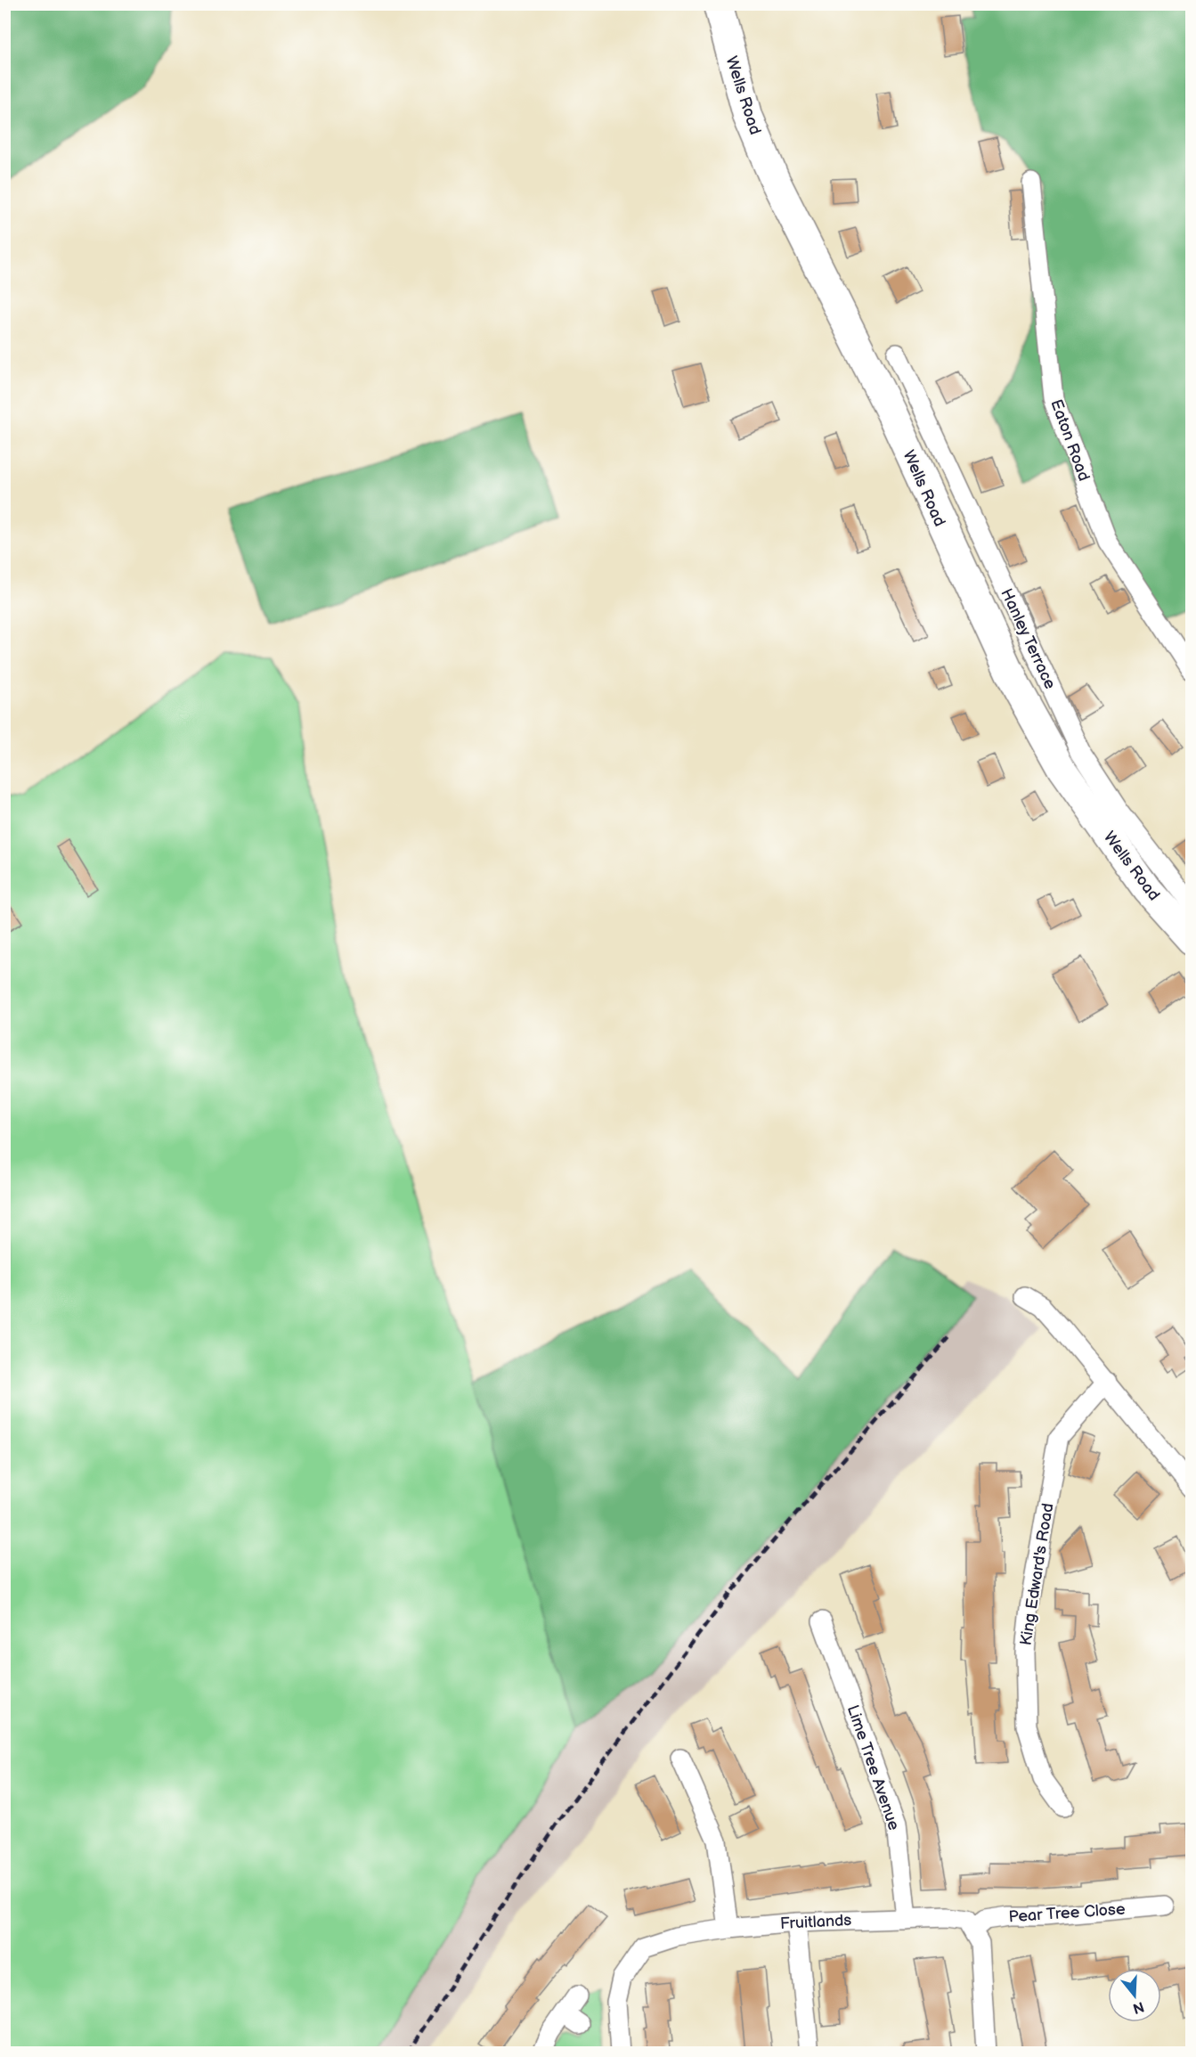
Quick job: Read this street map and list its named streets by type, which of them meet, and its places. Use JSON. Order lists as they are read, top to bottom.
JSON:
{
  "streets": {
    "highway": ["Wells Road"],
    "street": [
      "Eaton Road",
      "Hanley Terrace",
      "King Edward's Road",
      "Lime Tree Avenue",
      "Pear Tree Close",
      "Fruitlands"
    ]
  },
  "crossings": [
    ["Lime Tree Avenue", "Fruitlands"],
    ["Pear Tree Close", "Fruitlands"]
  ],
  "north": "bottom"
}
